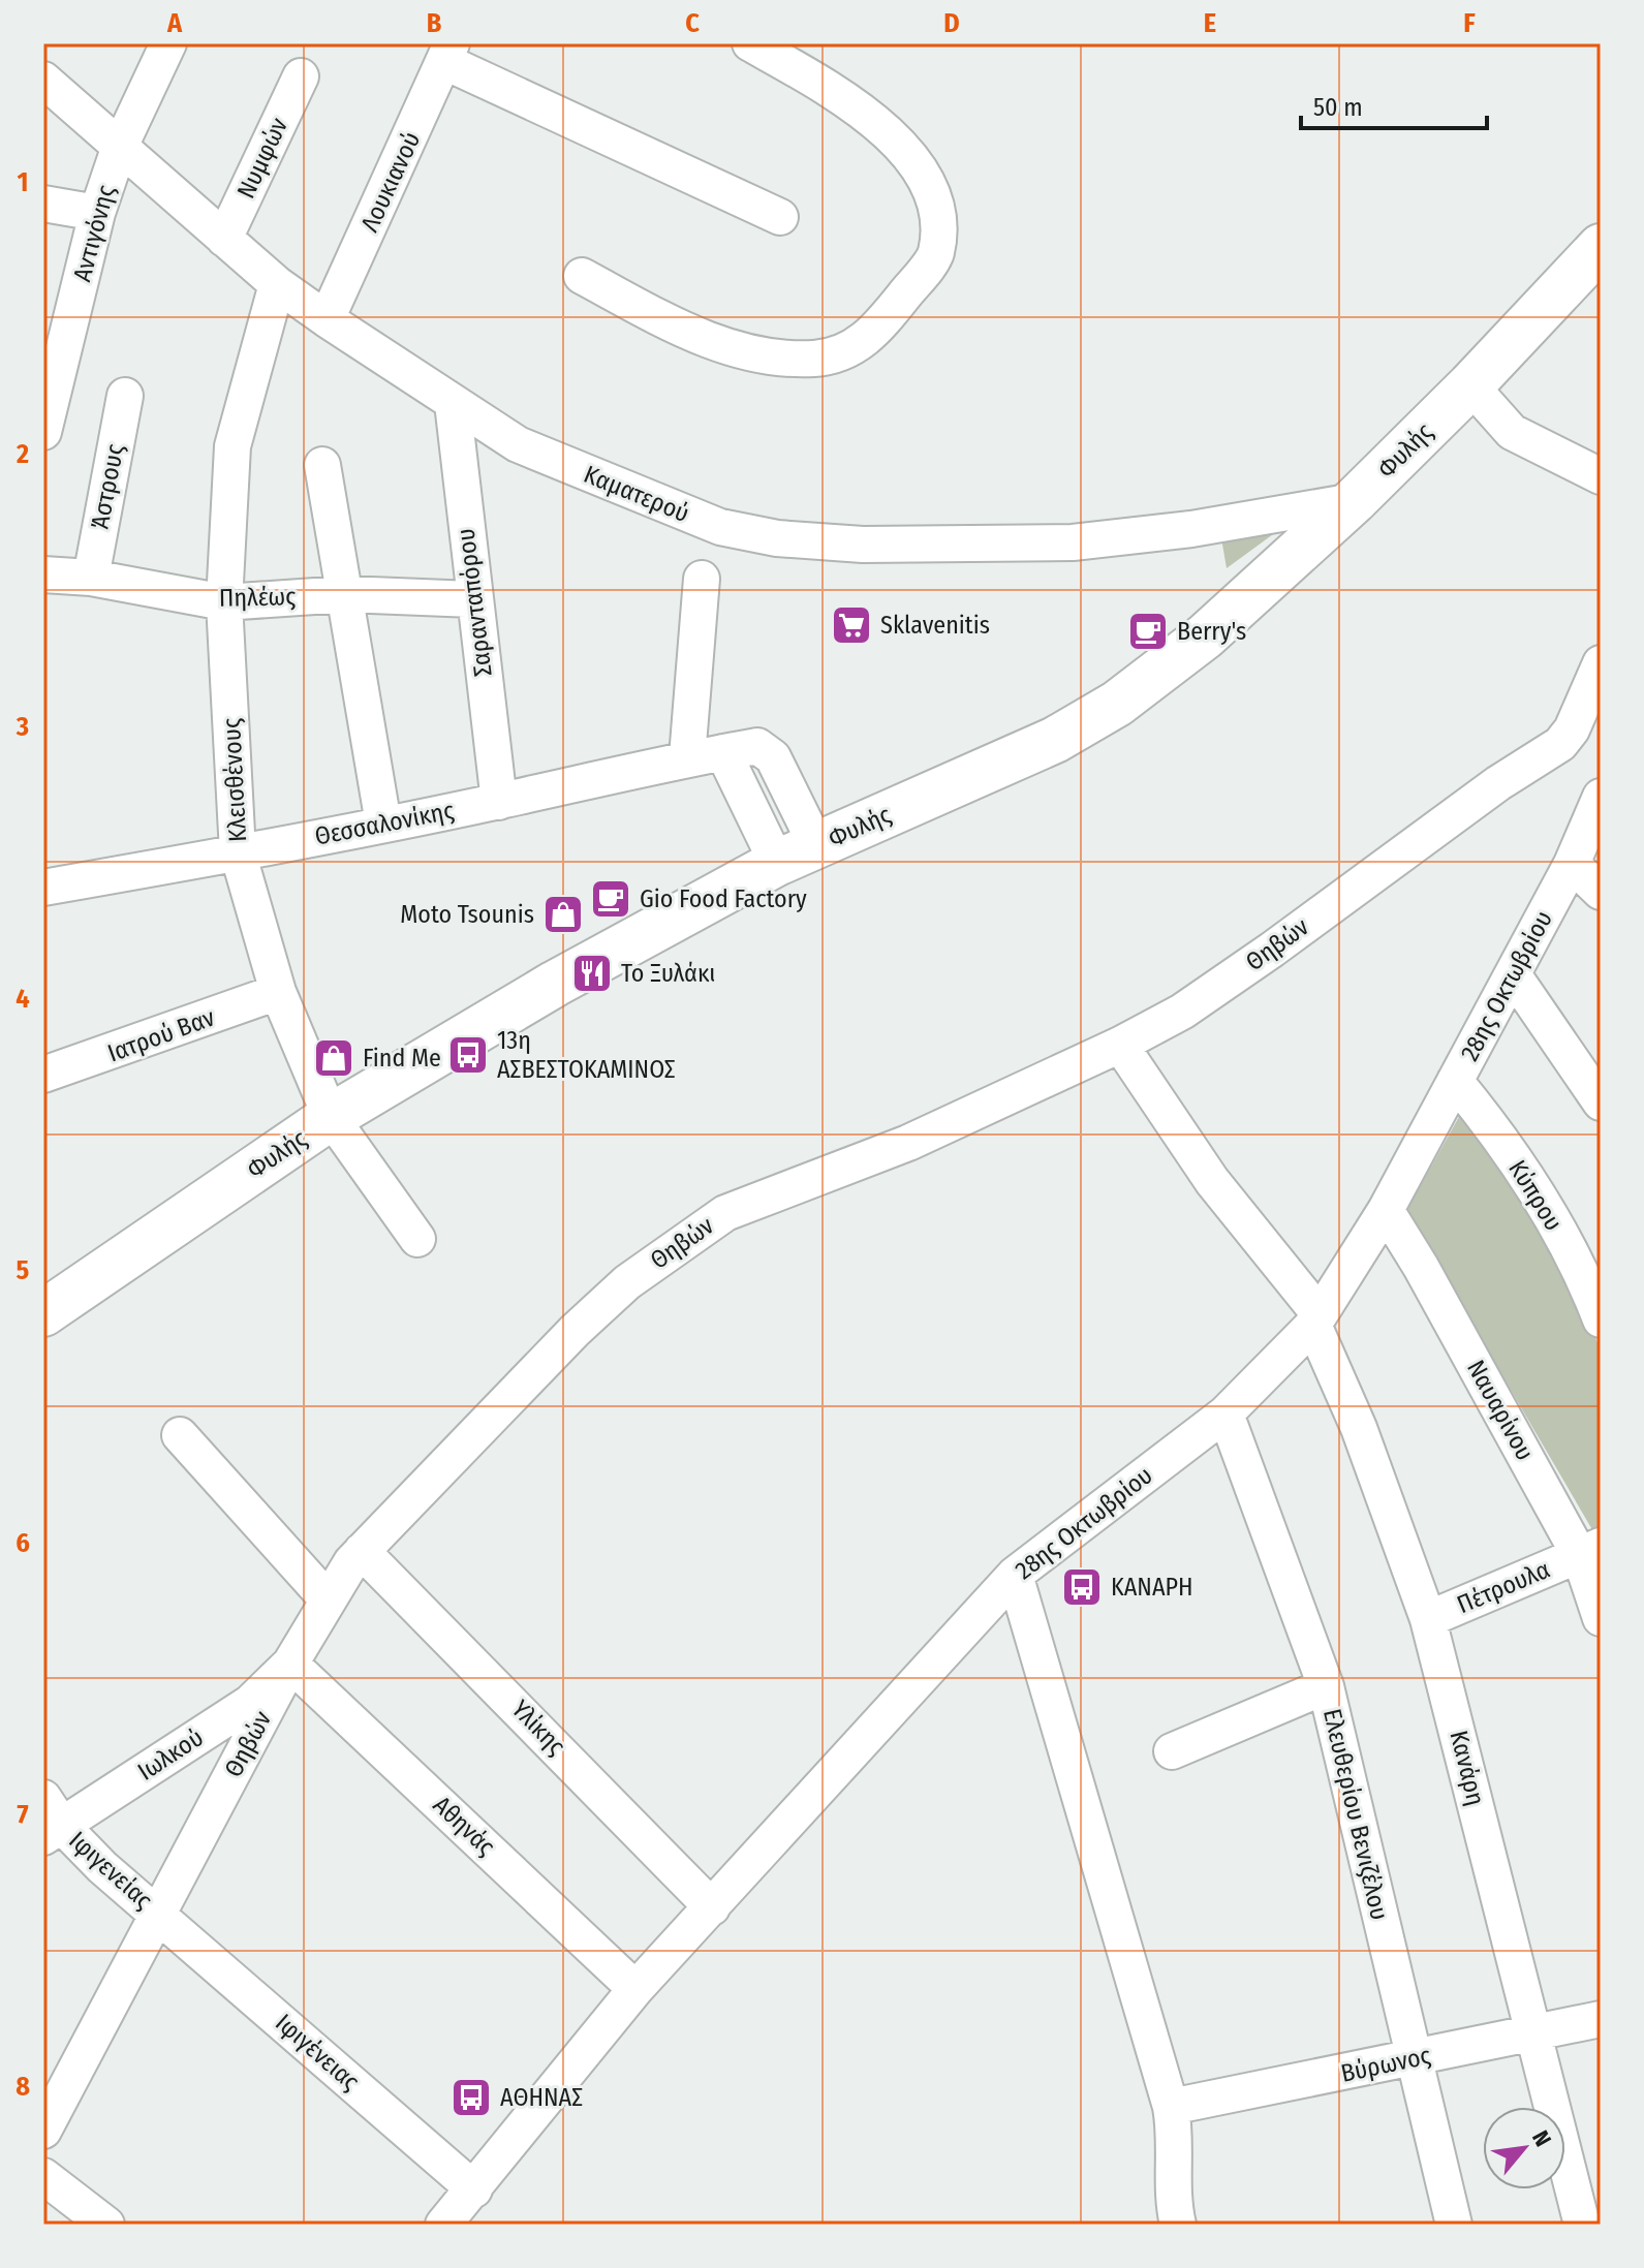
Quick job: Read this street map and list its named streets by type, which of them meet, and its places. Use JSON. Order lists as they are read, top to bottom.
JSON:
{
  "streets": {
    "main road": ["Φυλής"],
    "street": [
      "Νυμφών",
      "Λουκιανού",
      "Αντιγόνης",
      "Άστρους",
      "Καματερού",
      "Πηλέως",
      "Σαρανταπόρου",
      "Κλεισθένους",
      "Θεσσαλονίκης",
      "Θηβών",
      "28ης Οκτωβρίου",
      "Ιατρού Βαν",
      "Κύπρου",
      "Ναυαρίνου",
      "Πέτρουλα",
      "Υλίκης",
      "Ιωλκού",
      "Κανάρη",
      "Ελευθερίου Βενιζέλου",
      "Αθηνάς",
      "Ιφιγενείας",
      "Ιφιγένειας",
      "Βύρωνος"
    ]
  },
  "crossings": [
    ["Νυμφών", "Καματερού"],
    ["Λουκιανού", "Καματερού"],
    ["Αντιγόνης", "Καματερού"],
    ["Φυλής", "Καματερού"],
    ["Φυλής", "Κλεισθένους"],
    ["Φυλής", "Θεσσαλονίκης"],
    ["Άστρους", "Πηλέως"],
    ["Καματερού", "Σαρανταπόρου"],
    ["Καματερού", "Κλεισθένους"],
    ["Πηλέως", "Σαρανταπόρου"],
    ["Πηλέως", "Κλεισθένους"],
    ["Σαρανταπόρου", "Θεσσαλονίκης"],
    ["Κλεισθένους", "Θεσσαλονίκης"],
    ["Κλεισθένους", "Ιατρού Βαν"],
    ["Θηβών", "Υλίκης"],
    ["Θηβών", "Ιωλκού"],
    ["Θηβών", "Κανάρη"],
    ["Θηβών", "Αθηνάς"],
    ["Θηβών", "Ιφιγενείας"],
    ["Θηβών", "Ιφιγένειας"],
    ["28ης Οκτωβρίου", "Κύπρου"],
    ["28ης Οκτωβρίου", "Ναυαρίνου"],
    ["28ης Οκτωβρίου", "Υλίκης"],
    ["28ης Οκτωβρίου", "Κανάρη"],
    ["28ης Οκτωβρίου", "Ελευθερίου Βενιζέλου"],
    ["28ης Οκτωβρίου", "Αθηνάς"],
    ["28ης Οκτωβρίου", "Ιφιγένειας"],
    ["Ναυαρίνου", "Πέτρουλα"],
    ["Πέτρουλα", "Κανάρη"],
    ["Ιωλκού", "Αθηνάς"],
    ["Ιωλκού", "Ιφιγενείας"],
    ["Κανάρη", "Βύρωνος"],
    ["Ελευθερίου Βενιζέλου", "Βύρωνος"],
    ["Ιφιγενείας", "Ιφιγένειας"]
  ],
  "places": {
    "supermarket": ["Sklavenitis"],
    "cafe": ["Berry's", "Gio Food Factory"],
    "shop": ["Moto Tsounis", "Find Me"],
    "restaurant": ["Το Ξυλάκι"],
    "bus stop": ["13η ΑΣΒΕΣΤΟΚΑΜΙΝΟΣ", "ΚΑΝΑΡΗ", "ΑΘΗΝΑΣ"]
  },
  "scale_bar": "50 m",
  "north": "top right",
  "grid": {
    "columns": [
      "A",
      "B",
      "C",
      "D",
      "E",
      "F"
    ],
    "rows": [
      "1",
      "2",
      "3",
      "4",
      "5",
      "6",
      "7",
      "8"
    ]
  }
}
